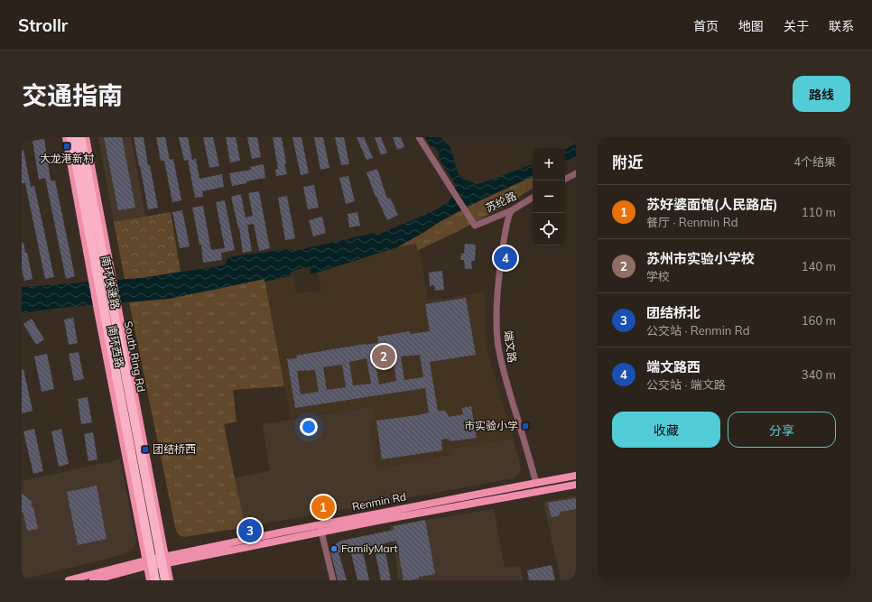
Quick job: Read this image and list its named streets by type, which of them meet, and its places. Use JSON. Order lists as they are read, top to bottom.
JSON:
{
  "streets": {
    "highway": ["南环快速路", "South Ring Rd"],
    "main road": ["南环西路", "Renmin Rd"],
    "street": ["苏纶路", "端文路"]
  },
  "crossings": [
    ["苏纶路", "端文路"],
    ["南环西路", "Renmin Rd"],
    ["端文路", "Renmin Rd"]
  ],
  "places": {
    "transit": ["大龙港新村", "市实验小学", "团结桥西"],
    "other": ["FamilyMart"]
  },
  "page": {
    "header": "Strollr",
    "nav": [
      "首页",
      "地图",
      "关于",
      "联系"
    ],
    "title": "交通指南",
    "buttons": [
      "路线",
      ["收藏", "分享"]
    ],
    "heading": ["附近", "4个结果"],
    "map_buttons": ["+", "−"],
    "list": [
      {
        "mark": "1",
        "name": "苏好婆面馆(人民路店)",
        "note": "餐厅 · Renmin Rd",
        "value": "110 m"
      },
      {
        "mark": "2",
        "name": "苏州市实验小学校",
        "note": "学校",
        "value": "140 m"
      },
      {
        "mark": "3",
        "name": "团结桥北",
        "note": "公交站 · Renmin Rd",
        "value": "160 m"
      },
      {
        "mark": "4",
        "name": "端文路西",
        "note": "公交站 · 端文路",
        "value": "340 m"
      }
    ],
    "pins": [
      "4",
      "2",
      "1",
      "3"
    ]
  }
}
